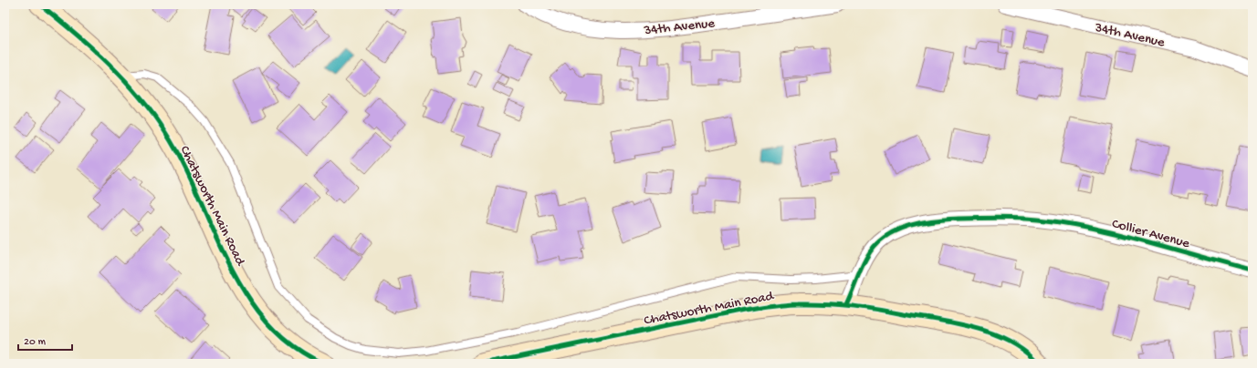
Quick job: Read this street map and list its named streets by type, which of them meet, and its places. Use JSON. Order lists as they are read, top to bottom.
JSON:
{
  "streets": {
    "street": ["34th Avenue", "Chatsworth Main Road", "Collier Avenue"]
  },
  "crossings": [
    ["Chatsworth Main Road", "Collier Avenue"]
  ],
  "scale_bar": "20 m"
}
